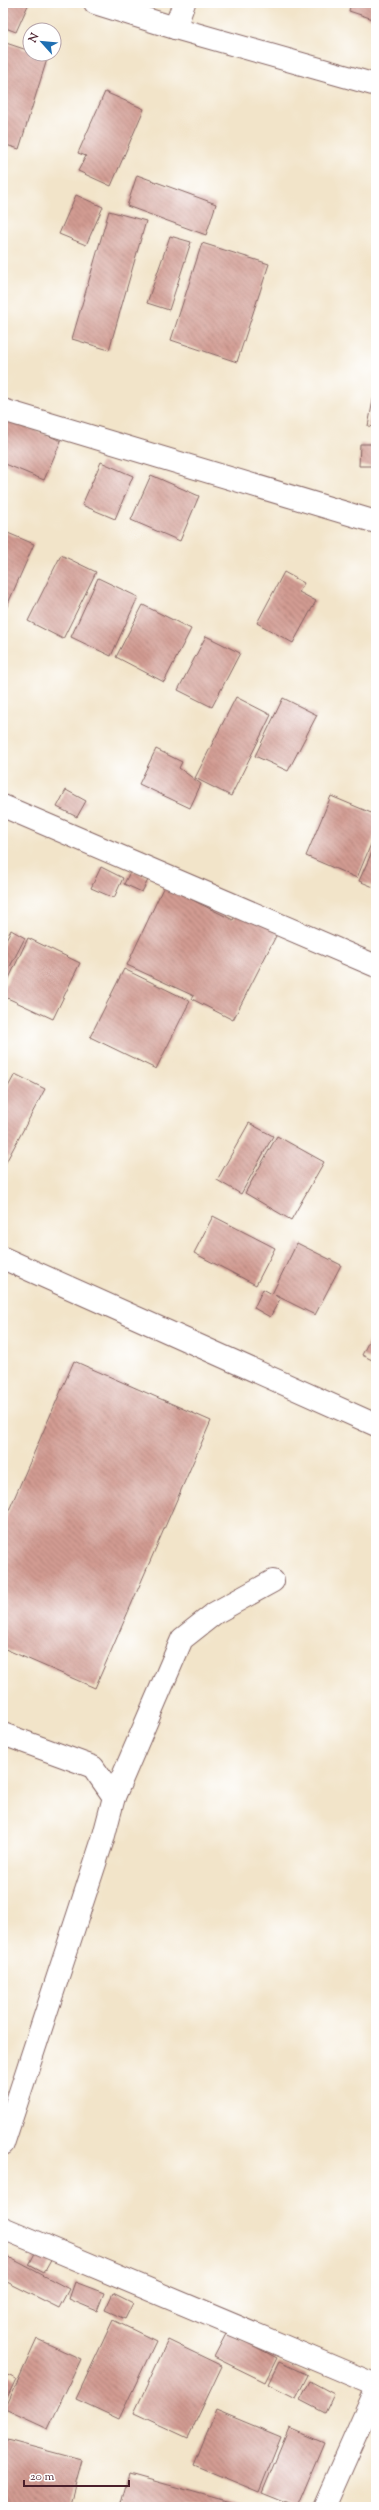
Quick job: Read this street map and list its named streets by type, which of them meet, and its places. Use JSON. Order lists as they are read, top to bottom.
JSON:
{
  "scale_bar": "20 m",
  "north": "top left"
}
